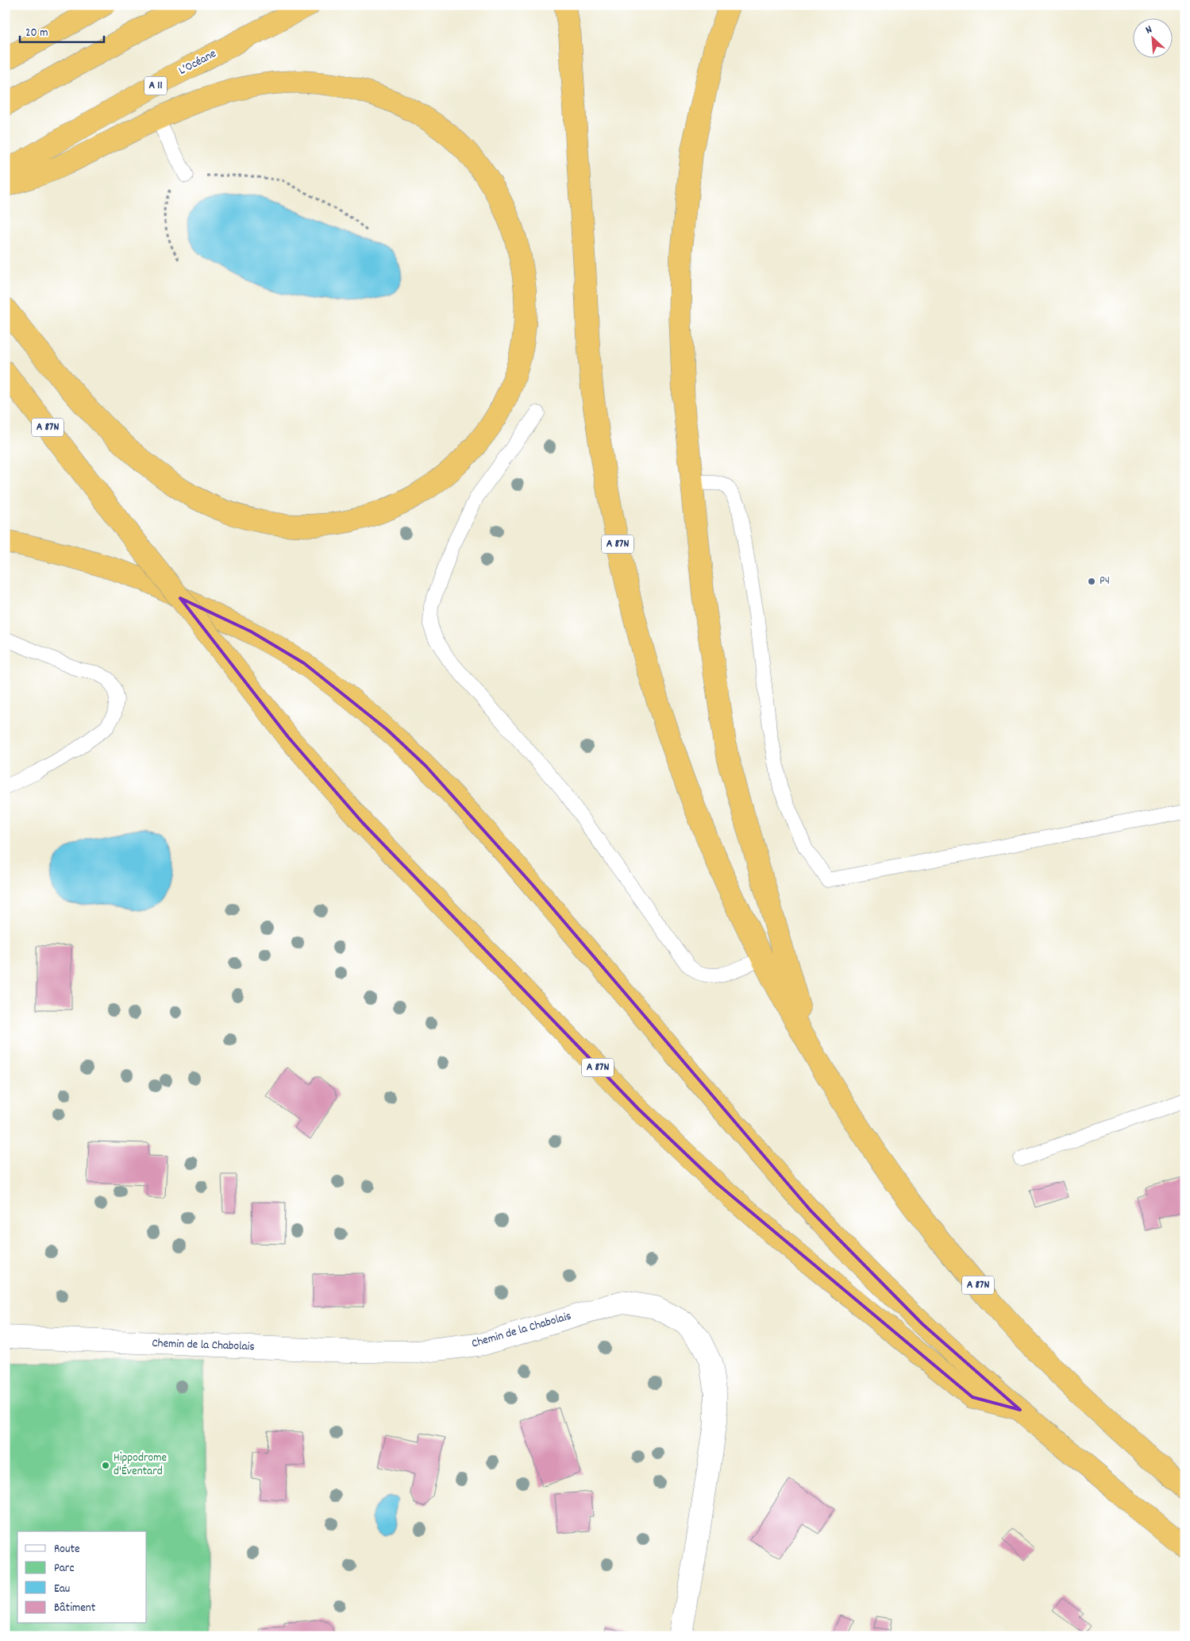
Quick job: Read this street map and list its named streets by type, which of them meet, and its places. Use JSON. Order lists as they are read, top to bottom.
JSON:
{
  "streets": {
    "highway": ["L’Océane", "A 11", "A 87N"],
    "street": ["Chemin de la Chabolais"]
  },
  "places": ["P4", "Hippodrome d'Éventard"],
  "legend": [
    "Route",
    "Parc",
    "Eau",
    "Bâtiment"
  ],
  "scale_bar": "20 m",
  "north": "top left"
}
